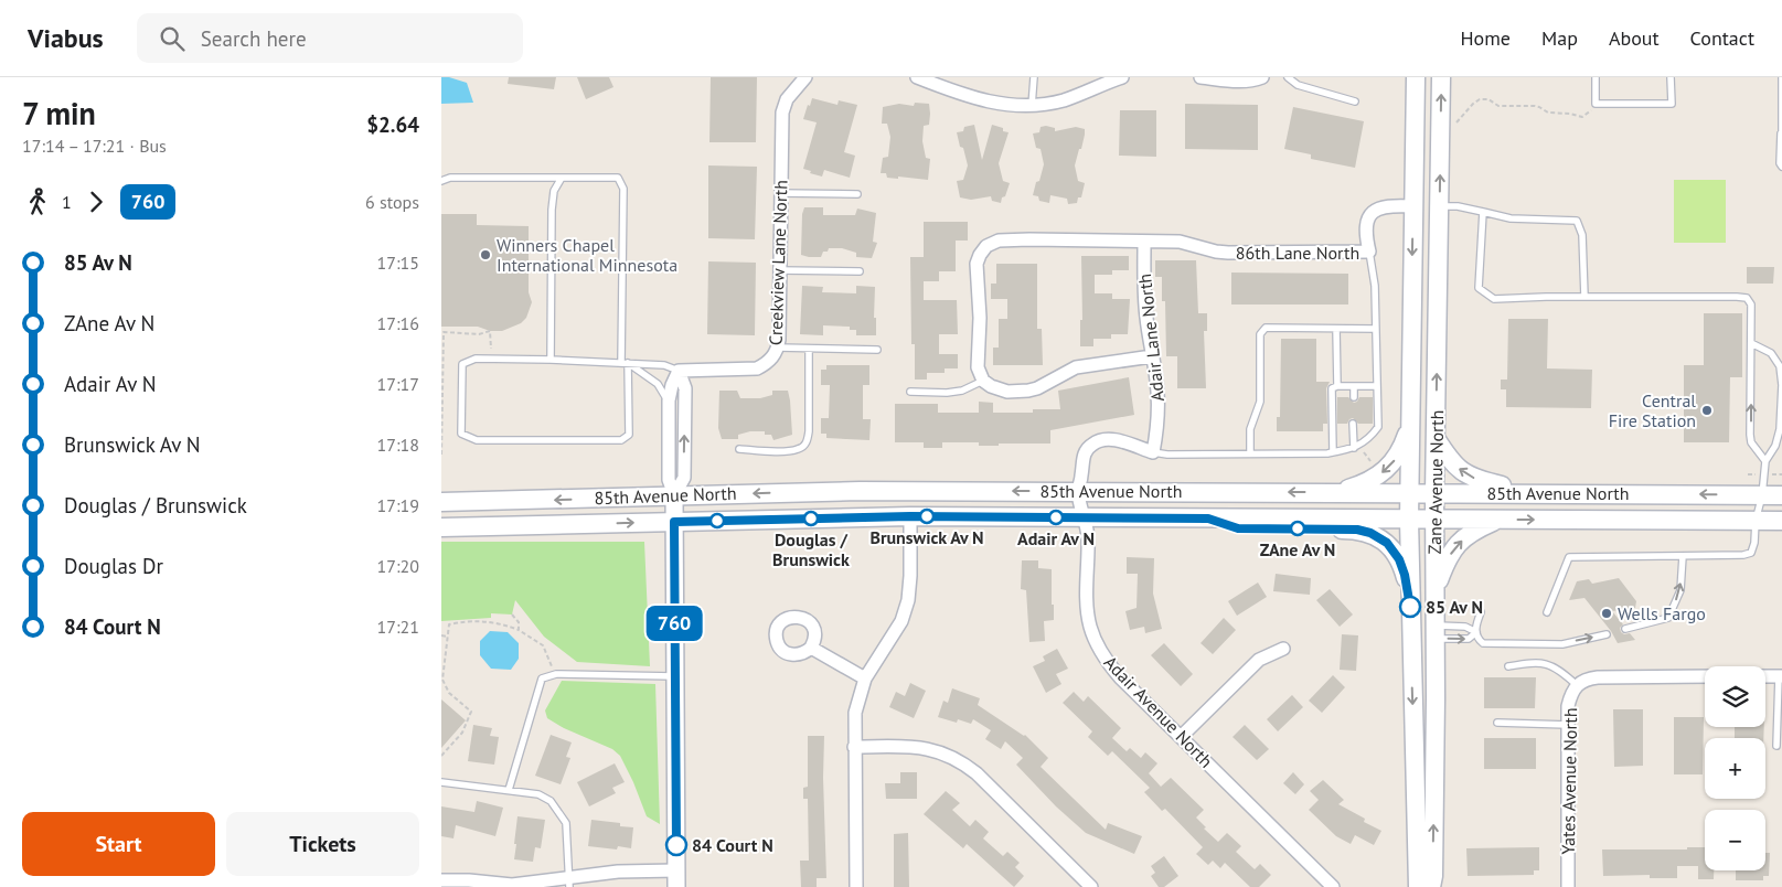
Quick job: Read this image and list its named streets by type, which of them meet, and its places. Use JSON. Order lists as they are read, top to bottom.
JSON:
{
  "streets": {
    "main road": ["Zane Avenue North", "85th Avenue North"],
    "street": [
      "86th Lane North",
      "Creekview Lane North",
      "Adair Lane North",
      "Adair Avenue North",
      "Yates Avenue North"
    ]
  },
  "crossings": [
    ["86th Lane North", "Adair Lane North"],
    ["86th Lane North", "Zane Avenue North"],
    ["Zane Avenue North", "85th Avenue North"],
    ["85th Avenue North", "Adair Avenue North"]
  ],
  "places": [
    "Winners Chapel International Minnesota",
    "Central Fire Station",
    "Brunswick Av N",
    "Adair Av N",
    "Douglas / Brunswick",
    "ZAne Av N",
    "85 Av N",
    "Wells Fargo",
    "84 Court N"
  ],
  "lines": ["bus line 760"],
  "page": {
    "header": "Viabus",
    "search": "Search here",
    "nav": [
      "Home",
      "Map",
      "About",
      "Contact"
    ],
    "heading": ["7 min", "17:14 – 17:21 · Bus", "$2.64"],
    "on_map": "760",
    "legs": ["1", "760", "6 stops"],
    "list": [
      {
        "name": "85 Av N",
        "value": "17:15"
      },
      {
        "name": "ZAne Av N",
        "value": "17:16"
      },
      {
        "name": "Adair Av N",
        "value": "17:17"
      },
      {
        "name": "Brunswick Av N",
        "value": "17:18"
      },
      {
        "name": "Douglas / Brunswick",
        "value": "17:19"
      },
      {
        "name": "Douglas Dr",
        "value": "17:20"
      },
      {
        "name": "84 Court N",
        "value": "17:21"
      }
    ],
    "map_buttons": ["+", "−"],
    "buttons": ["Start", "Tickets"]
  }
}
